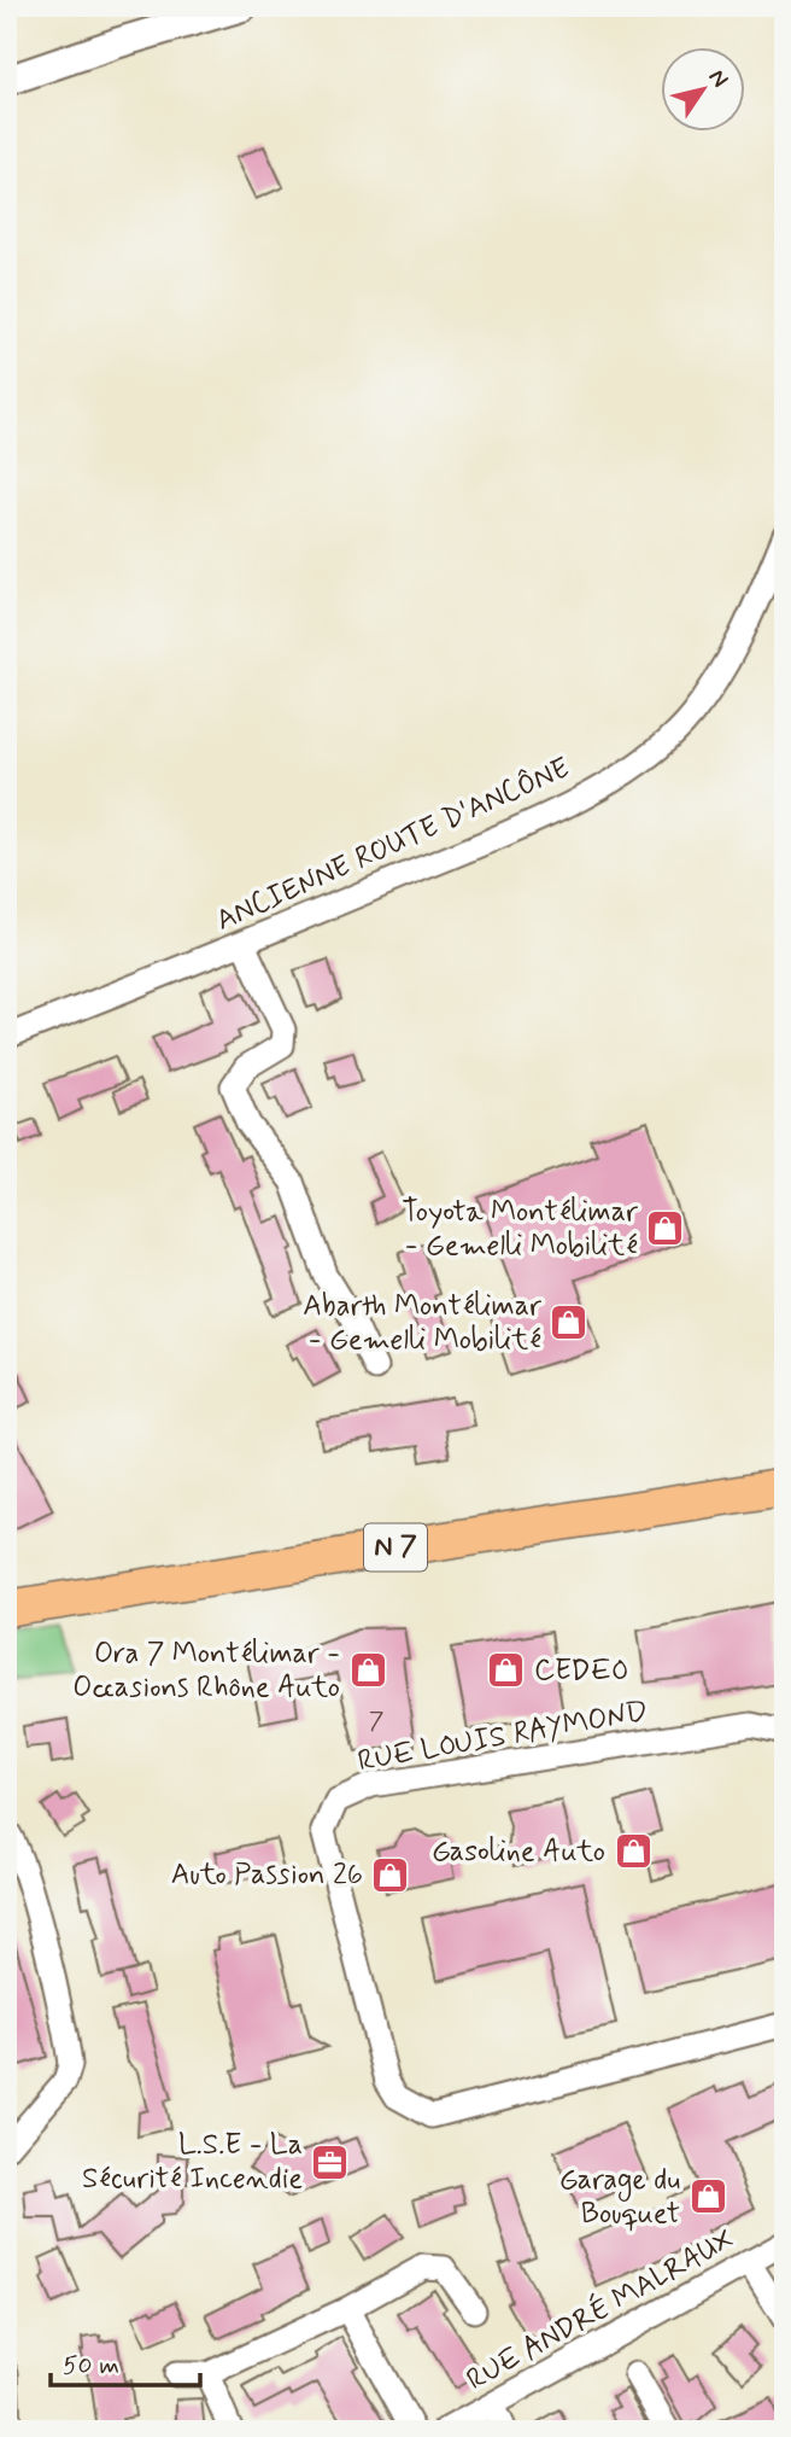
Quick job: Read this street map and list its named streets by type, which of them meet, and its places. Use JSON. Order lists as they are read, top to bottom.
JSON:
{
  "streets": {
    "main road": ["N 7"],
    "street": ["ANCIENNE ROUTE D'ANCÔNE", "RUE LOUIS RAYMOND", "RUE ANDRÉ MALRAUX"]
  },
  "places": {
    "shop": [
      "Toyota Montélimar - Gemelli Mobilité",
      "Abarth Montélimar - Gemelli Mobilité",
      "Ora 7 Montélimar - Occasions Rhône Auto",
      "CEDEO",
      "Gasoline Auto",
      "Auto Passion 26",
      "Garage du Bouquet"
    ],
    "office": ["L.S.E - La Sécurité Incendie"]
  },
  "house_numbers": ["7"],
  "scale_bar": "50 m",
  "north": "top right"
}
